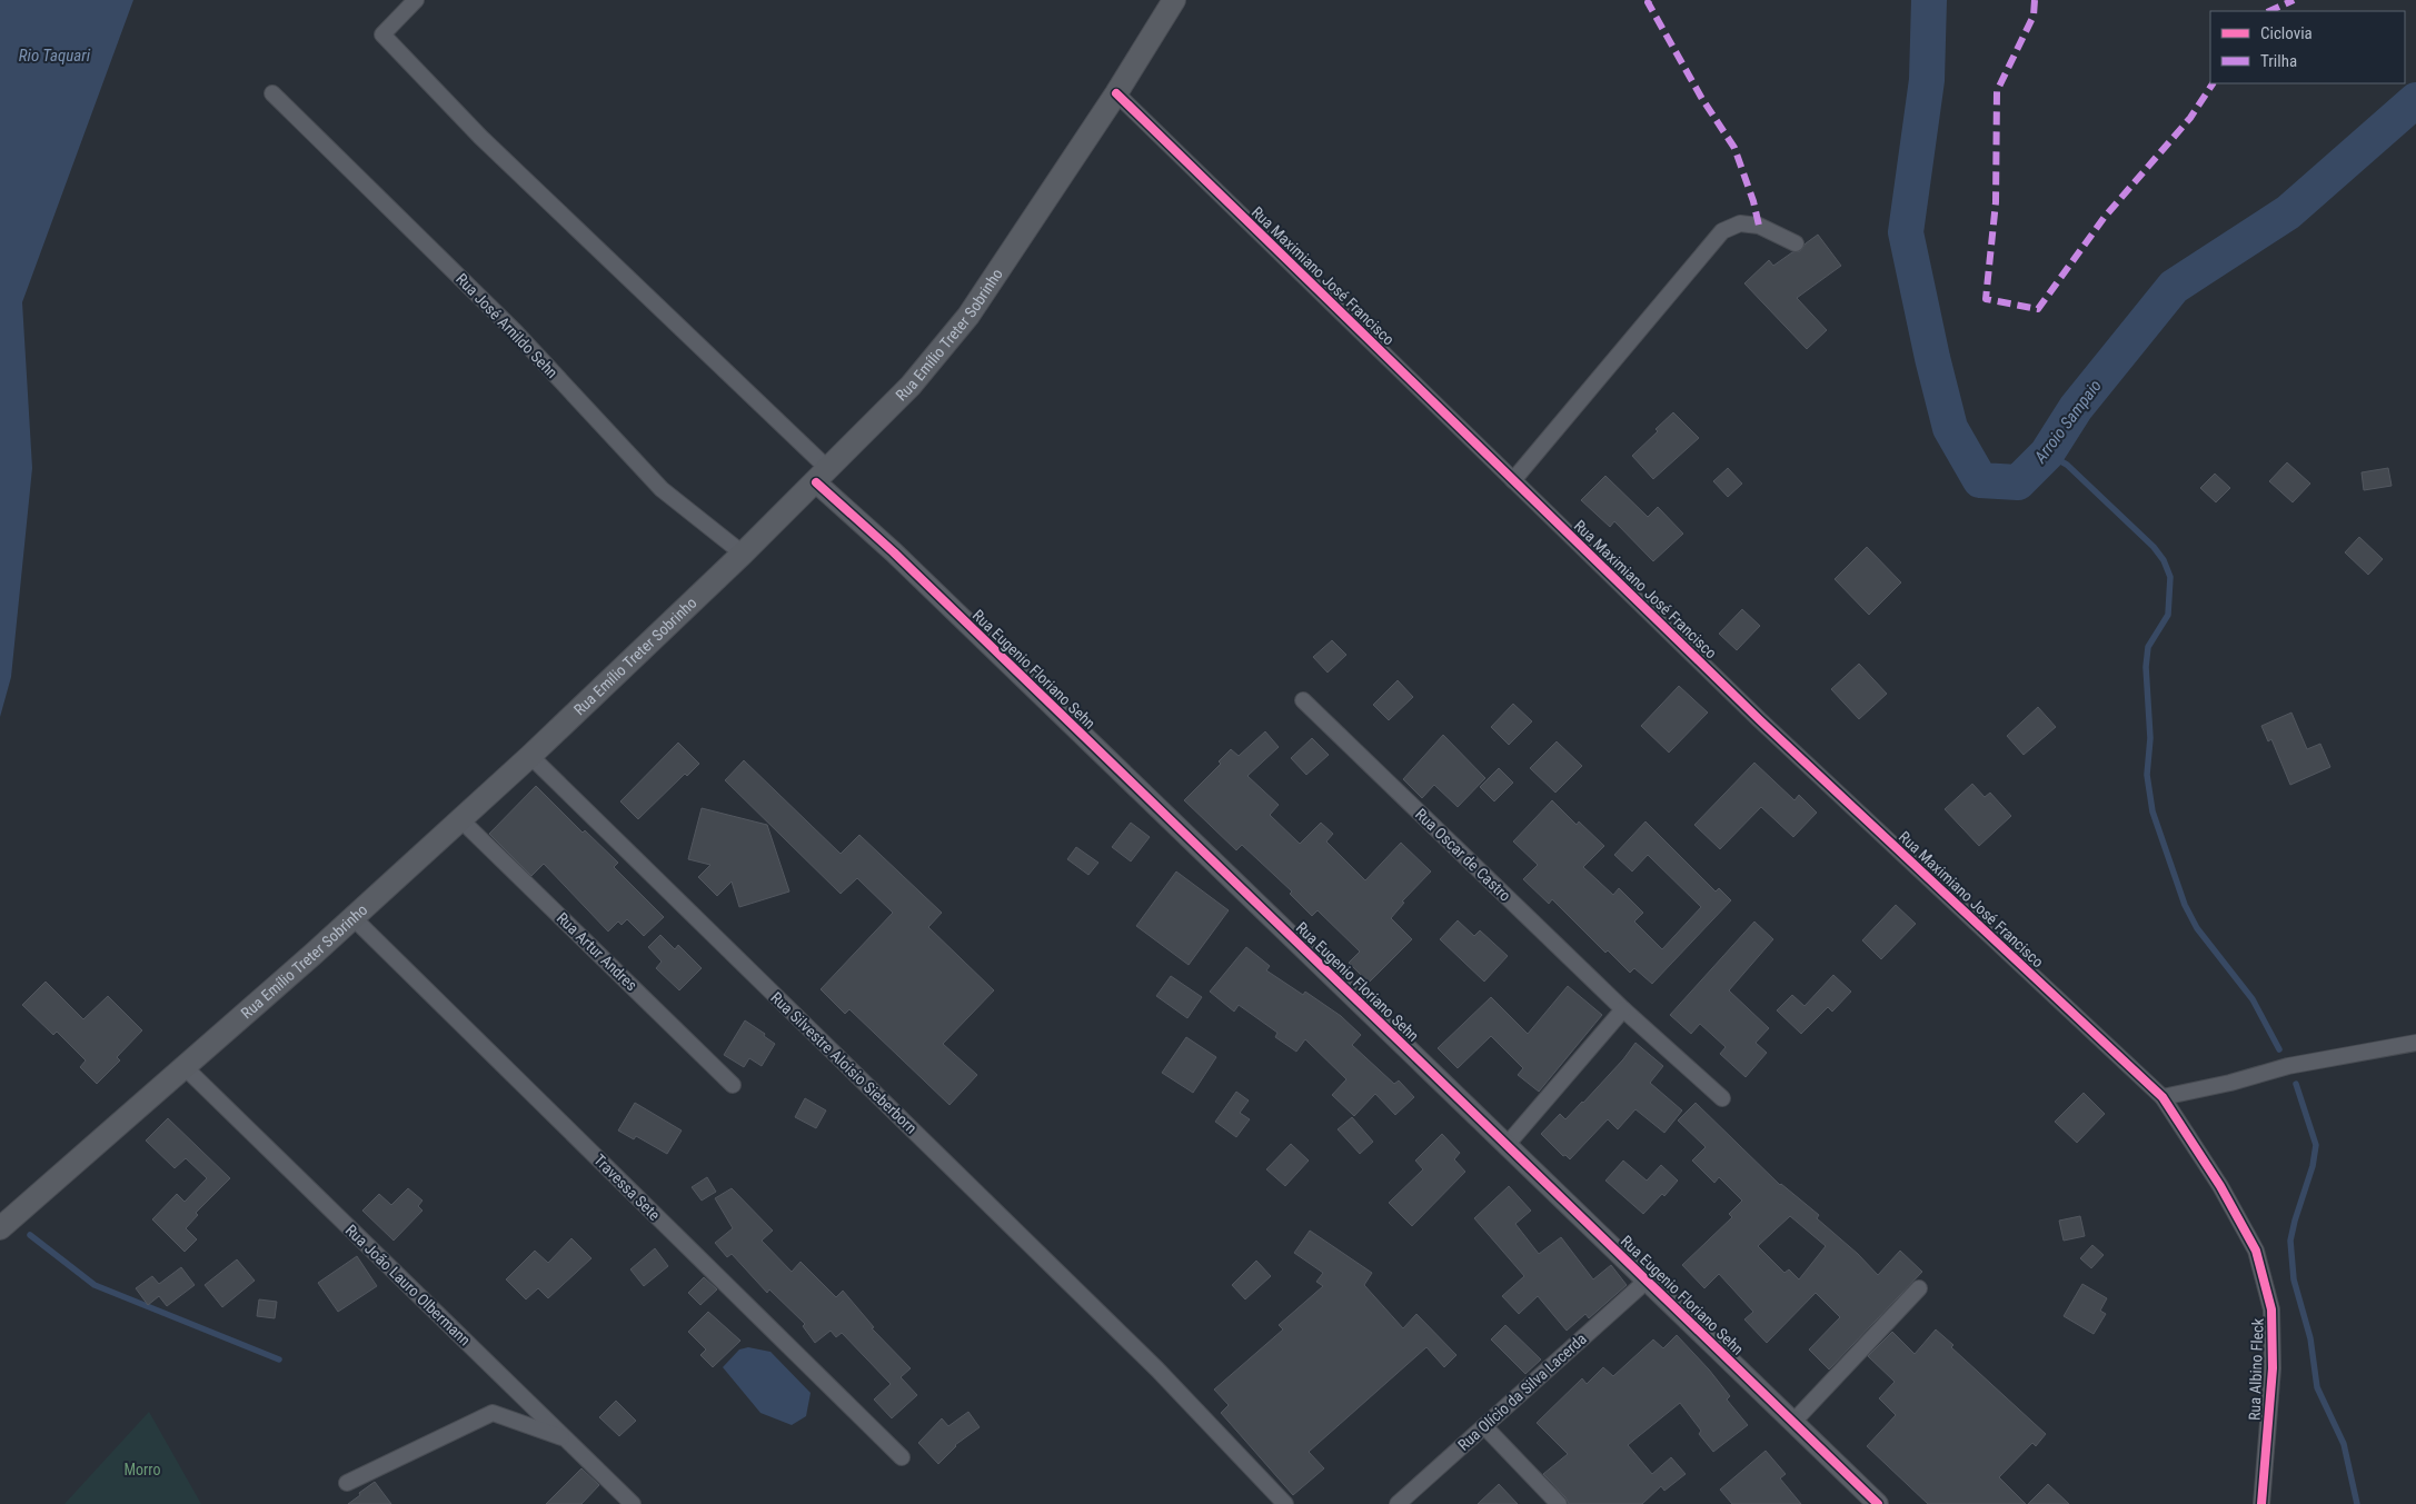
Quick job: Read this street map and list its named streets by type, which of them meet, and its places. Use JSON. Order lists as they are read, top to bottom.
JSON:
{
  "streets": {
    "main road": ["Rua Emílio Treter Sobrinho"],
    "street": [
      "Rua Maximiano José Francisco",
      "Rua José Arnildo Sehn",
      "Rua Eugenio Floriano Sehn",
      "Rua Oscar de Castro",
      "Rua Artur Andres",
      "Rua Silvestre Aloisio Sieberborn",
      "Travessa Sete",
      "Rua João Lauro Olbermann",
      "Rua Albino Fleck",
      "Rua Olício da Silva Lacerda"
    ]
  },
  "crossings": [
    ["Rua Maximiano José Francisco", "Rua Emílio Treter Sobrinho"],
    ["Rua Maximiano José Francisco", "Rua Albino Fleck"],
    ["Rua José Arnildo Sehn", "Rua Emílio Treter Sobrinho"],
    ["Rua Emílio Treter Sobrinho", "Rua Eugenio Floriano Sehn"],
    ["Rua Emílio Treter Sobrinho", "Rua Artur Andres"],
    ["Rua Emílio Treter Sobrinho", "Rua Silvestre Aloisio Sieberborn"],
    ["Rua Emílio Treter Sobrinho", "Travessa Sete"],
    ["Rua Emílio Treter Sobrinho", "Rua João Lauro Olbermann"],
    ["Rua Eugenio Floriano Sehn", "Rua Olício da Silva Lacerda"]
  ],
  "water": ["Rio Taquari", "Arroio Sampaio"],
  "parks": ["Morro"],
  "legend": ["Ciclovia", "Trilha"]
}
